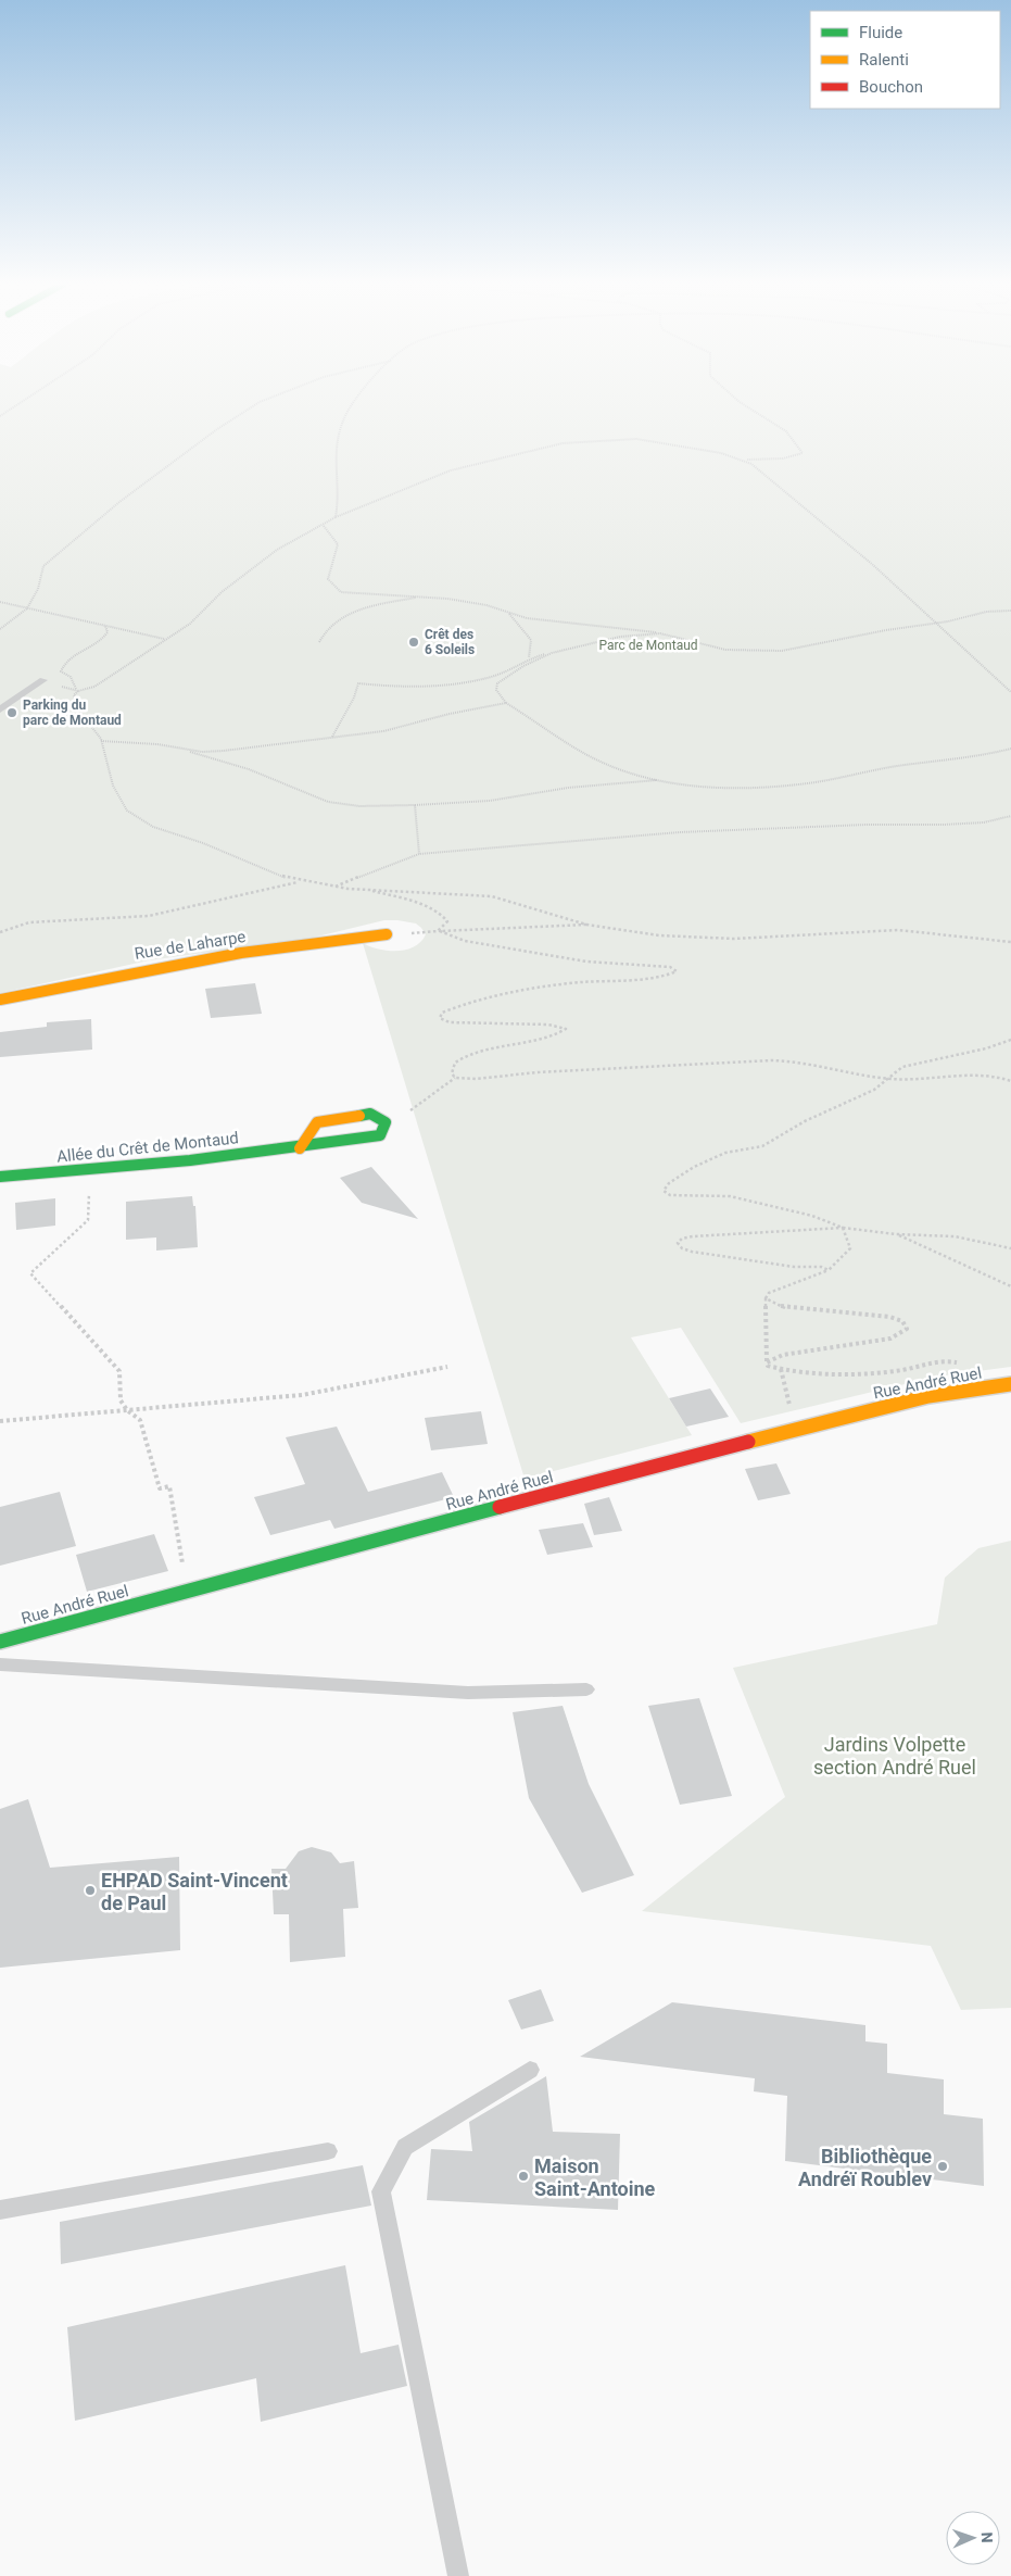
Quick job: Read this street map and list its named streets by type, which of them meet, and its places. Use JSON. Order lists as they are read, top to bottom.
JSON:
{
  "streets": {
    "street": ["Rue de Laharpe", "Allée du Crêt de Montaud", "Rue André Ruel"]
  },
  "parks": ["Parc de Montaud", "Jardins Volpette section André Ruel"],
  "places": [
    "Crêt des 6 Soleils",
    "Parking du parc de Montaud",
    "EHPAD Saint-Vincent de Paul",
    "Bibliothèque Andréï Roublev",
    "Maison Saint-Antoine"
  ],
  "legend": ["Fluide", "Ralenti", "Bouchon"],
  "north": "right"
}
